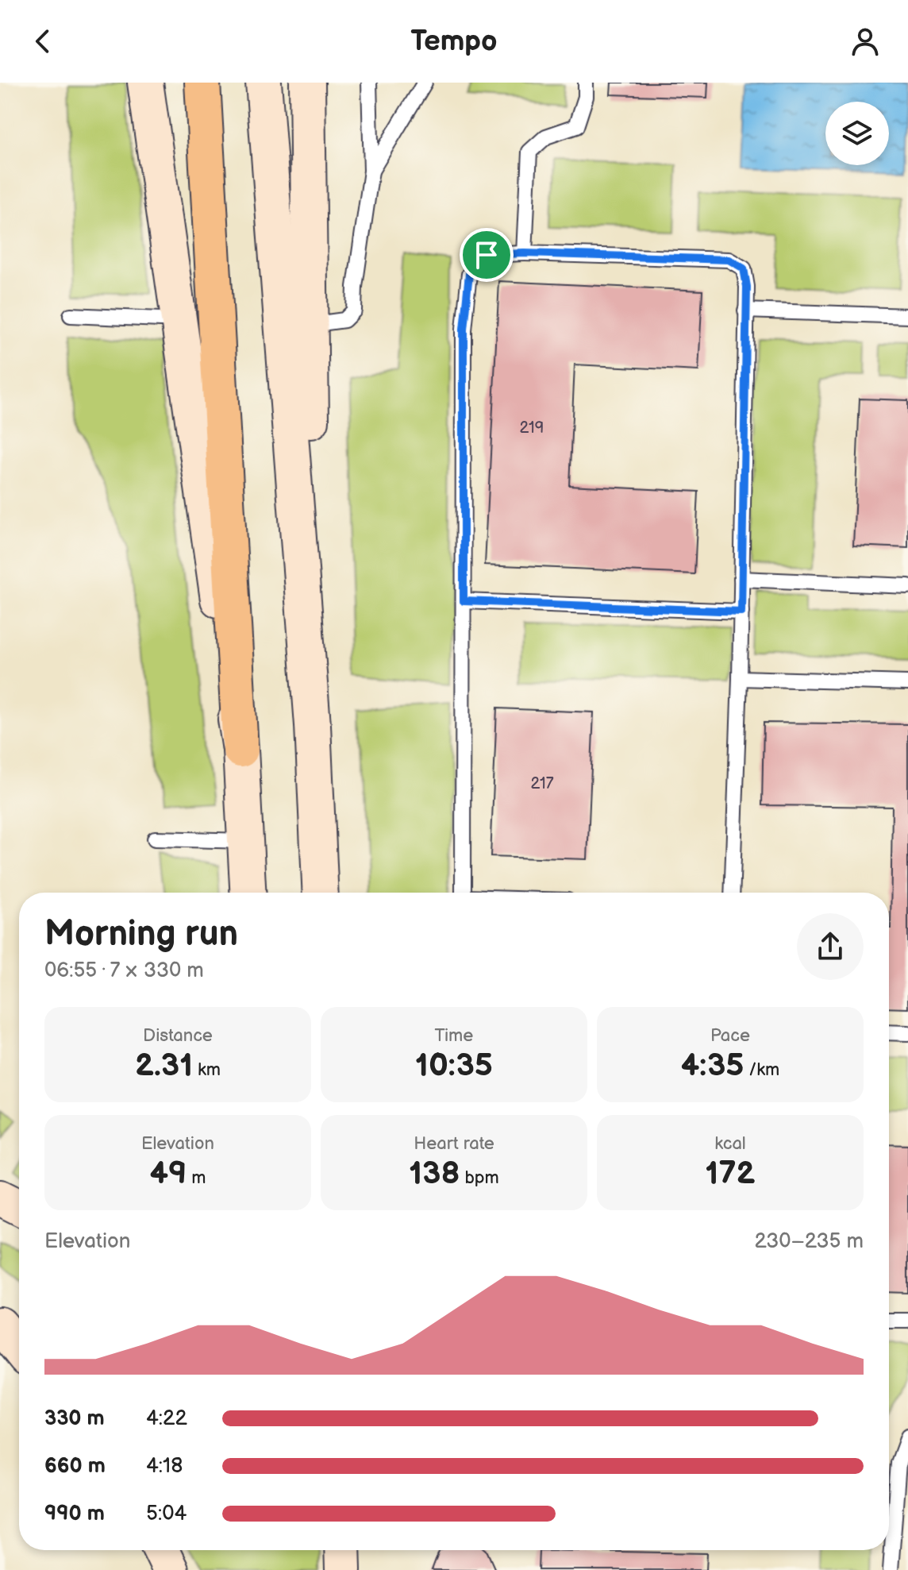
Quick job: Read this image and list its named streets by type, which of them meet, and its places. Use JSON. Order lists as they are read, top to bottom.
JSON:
{
  "house_numbers": ["219", "217"],
  "page": {
    "header": "Tempo",
    "heading": ["Morning run", "06:55 · 7 × 330 m"],
    "stats": [
      ["Distance", "2.31 km"],
      ["Time", "10:35"],
      ["Pace", "4:35 /km"],
      ["Elevation", "49 m"],
      ["Heart rate", "138 bpm"],
      ["kcal", "172"]
    ],
    "chart": ["Elevation", "230–235 m"],
    "list": [
      {
        "name": "330 m",
        "note": "4:22"
      },
      {
        "name": "660 m",
        "note": "4:18"
      },
      {
        "name": "990 m",
        "note": "5:04"
      }
    ]
  }
}
